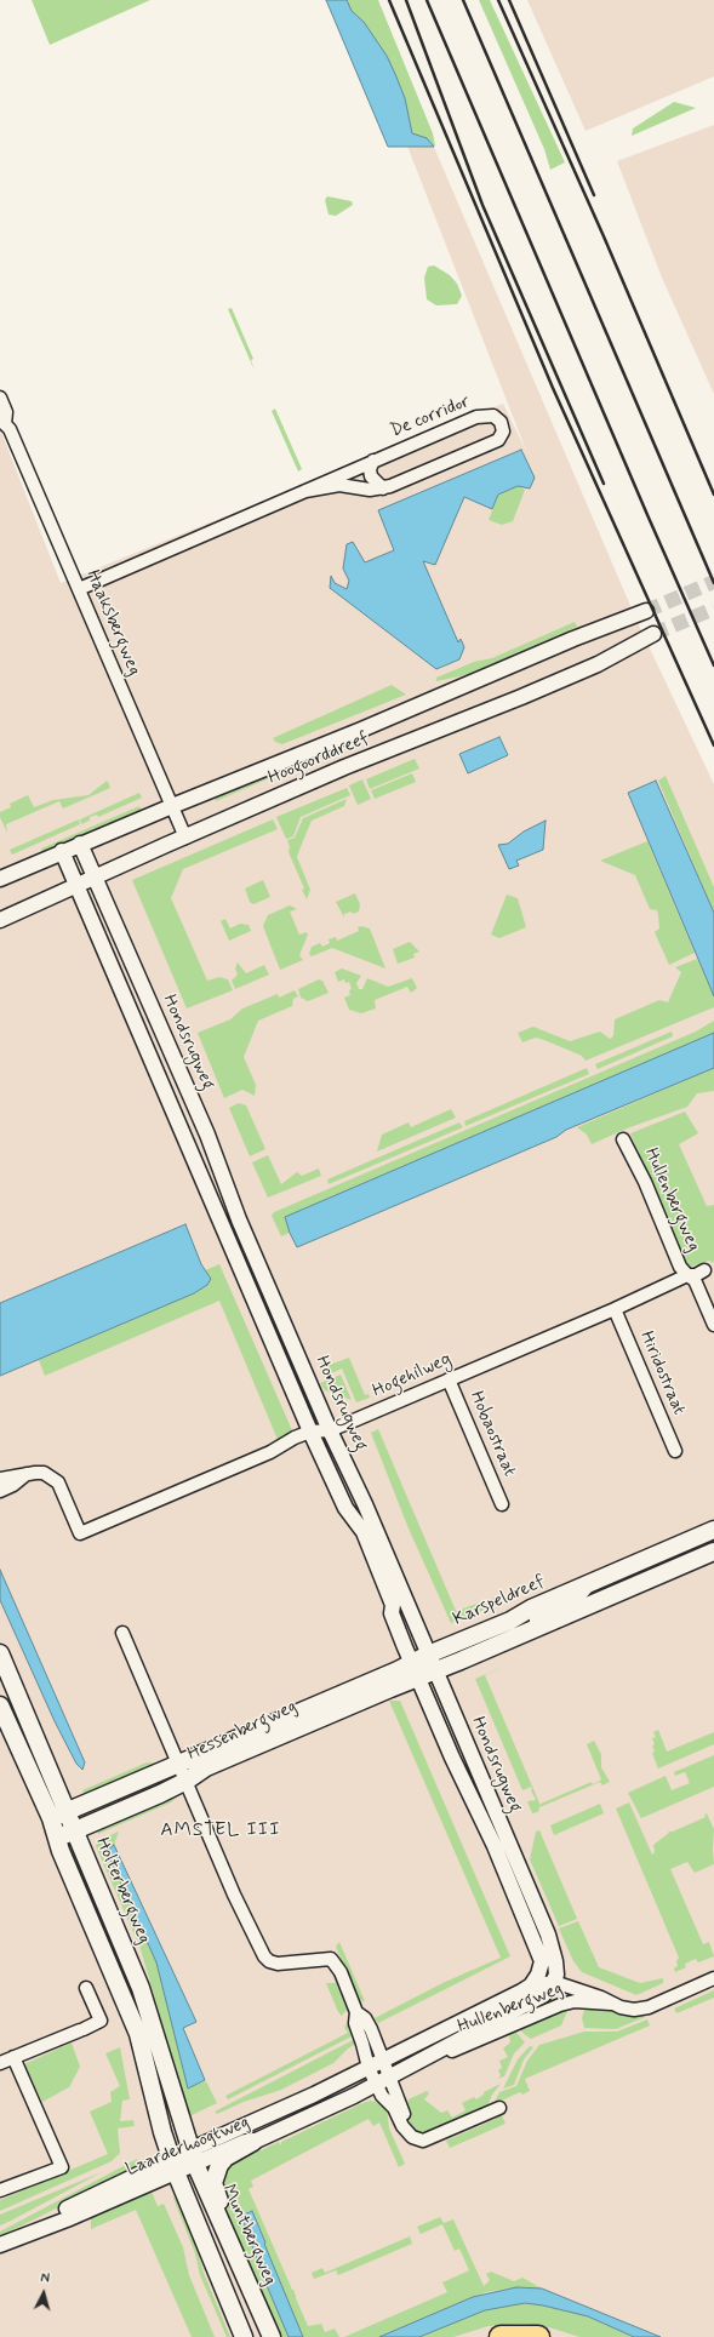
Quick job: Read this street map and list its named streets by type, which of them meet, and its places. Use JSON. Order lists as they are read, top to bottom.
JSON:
{
  "streets": {
    "main road": [
      "Karspeldreef",
      "Hessenbergweg",
      "Holterbergweg",
      "Muntbergweg"
    ],
    "street": [
      "De corridor",
      "Haaksbergweg",
      "Hoogoorddreef",
      "Hondsrugweg",
      "Hullenbergweg",
      "Hiridostraat",
      "Hogehilweg",
      "Hobaostraat",
      "Laarderhoogtweg"
    ]
  },
  "crossings": [
    ["De corridor", "Haaksbergweg"],
    ["Haaksbergweg", "Hoogoorddreef"],
    ["Hoogoorddreef", "Hondsrugweg"],
    ["Hondsrugweg", "Hullenbergweg"],
    ["Hondsrugweg", "Hogehilweg"],
    ["Hondsrugweg", "Karspeldreef"],
    ["Hondsrugweg", "Hessenbergweg"],
    ["Hondsrugweg", "Laarderhoogtweg"],
    ["Hullenbergweg", "Hogehilweg"],
    ["Hullenbergweg", "Laarderhoogtweg"],
    ["Hiridostraat", "Hogehilweg"],
    ["Hogehilweg", "Hobaostraat"],
    ["Karspeldreef", "Hessenbergweg"],
    ["Hessenbergweg", "Holterbergweg"],
    ["Holterbergweg", "Laarderhoogtweg"],
    ["Holterbergweg", "Muntbergweg"],
    ["Laarderhoogtweg", "Muntbergweg"]
  ],
  "districts": ["AMSTEL III"],
  "north": "top"
}
